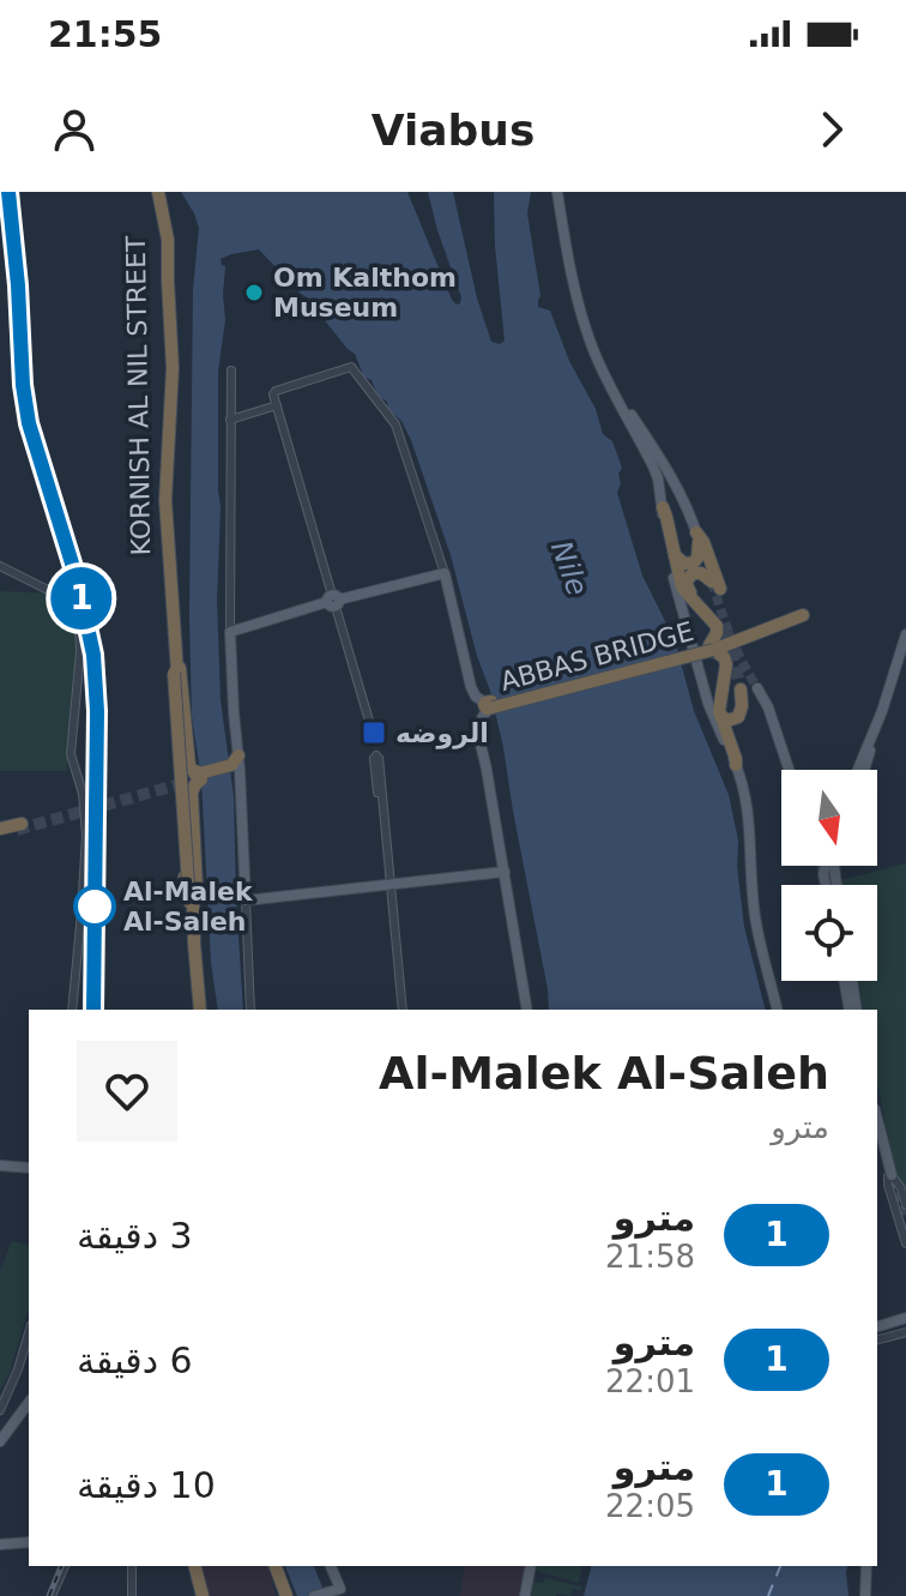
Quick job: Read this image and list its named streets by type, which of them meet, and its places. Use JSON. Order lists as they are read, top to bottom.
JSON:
{
  "streets": {
    "highway": ["KORNISH AL NIL STREET", "ABBAS BRIDGE"]
  },
  "water": ["Nile"],
  "places": {
    "other": ["Om Kalthom Museum", "Al-Malek Al-Saleh"],
    "transit": ["الروضه"]
  },
  "lines": ["metro line 1"],
  "north": "bottom",
  "page": {
    "status": "21:55",
    "header": "Viabus",
    "on_map": "1",
    "heading": ["Al-Malek Al-Saleh", "مترو"],
    "list": [
      {
        "mark": "1",
        "name": "مترو",
        "note": "21:58",
        "value": "3 دقيقة"
      },
      {
        "mark": "1",
        "name": "مترو",
        "note": "22:01",
        "value": "6 دقيقة"
      },
      {
        "mark": "1",
        "name": "مترو",
        "note": "22:05",
        "value": "10 دقيقة"
      }
    ]
  }
}
